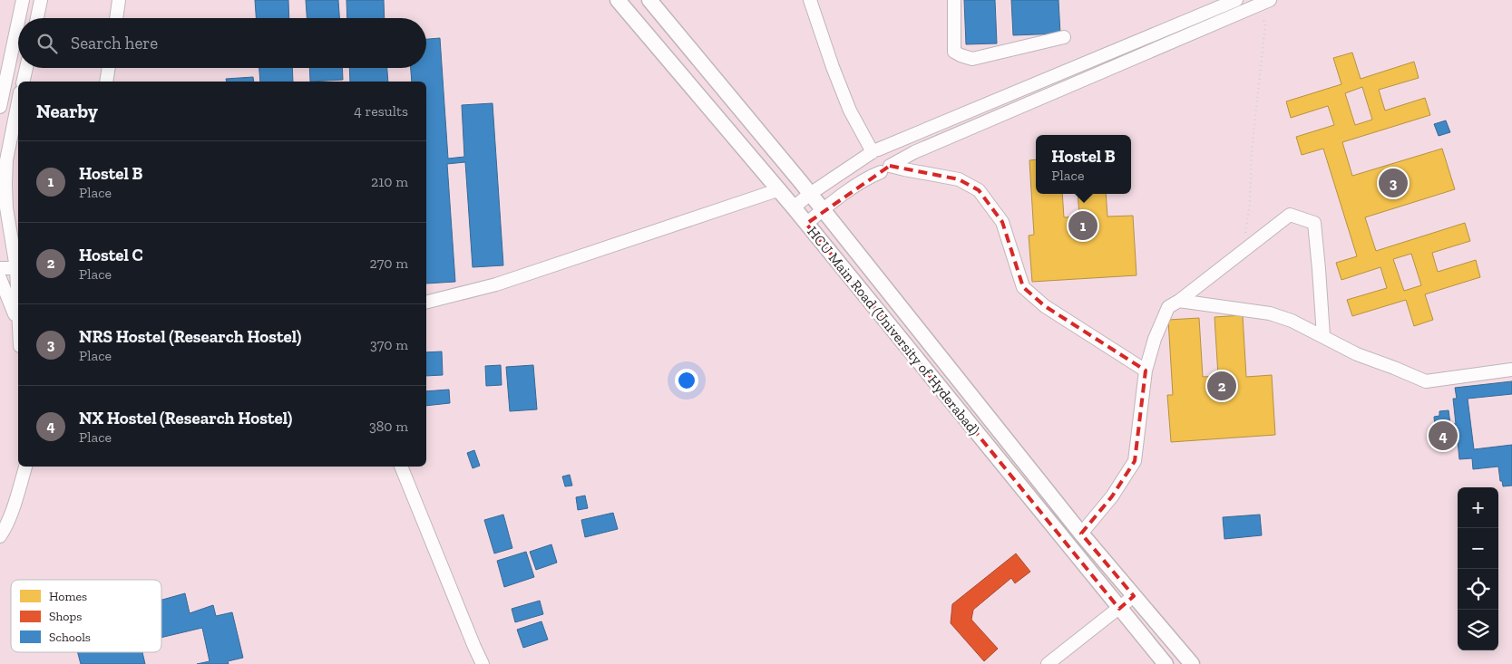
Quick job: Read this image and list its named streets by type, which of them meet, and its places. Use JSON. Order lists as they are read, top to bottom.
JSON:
{
  "streets": {
    "street": ["HCU Main Road (University of Hyderabad)"]
  },
  "legend": ["Homes", "Shops", "Schools"],
  "page": {
    "search": "Search here",
    "heading": ["Nearby", "4 results"],
    "popup": ["Hostel B", "Place"],
    "list": [
      {
        "mark": "1",
        "name": "Hostel B",
        "note": "Place",
        "value": "210 m"
      },
      {
        "mark": "2",
        "name": "Hostel C",
        "note": "Place",
        "value": "270 m"
      },
      {
        "mark": "3",
        "name": "NRS Hostel (Research Hostel)",
        "note": "Place",
        "value": "370 m"
      },
      {
        "mark": "4",
        "name": "NX Hostel (Research Hostel)",
        "note": "Place",
        "value": "380 m"
      }
    ],
    "pins": [
      "3",
      "1",
      "2",
      "4"
    ],
    "map_buttons": ["+", "−"]
  }
}
